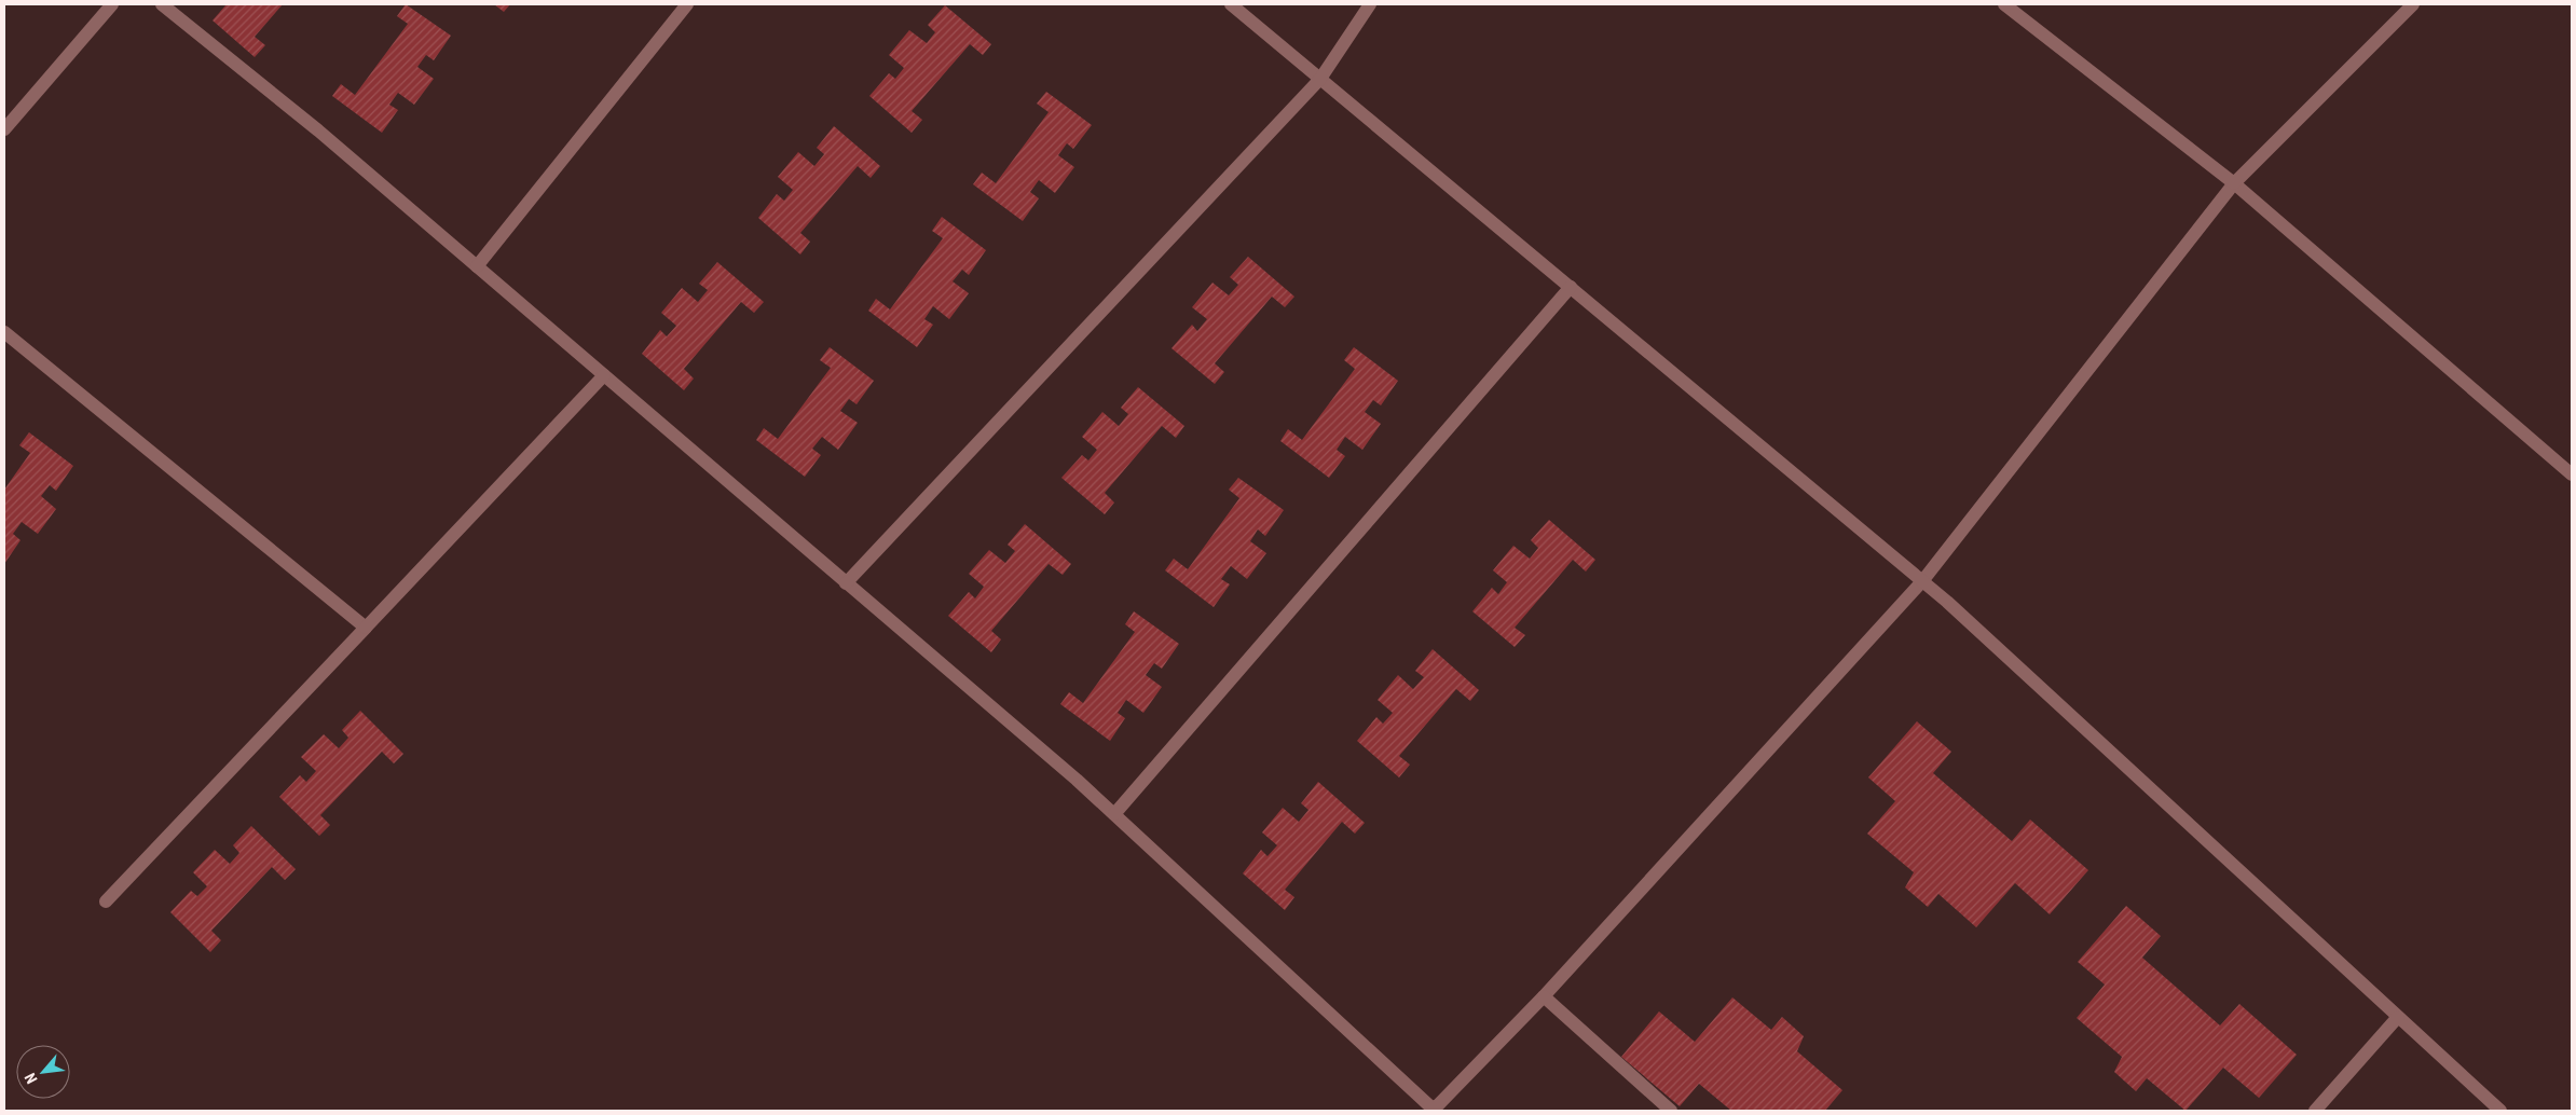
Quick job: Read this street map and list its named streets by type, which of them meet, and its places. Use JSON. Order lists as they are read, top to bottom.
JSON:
{
  "north": "bottom left"
}
